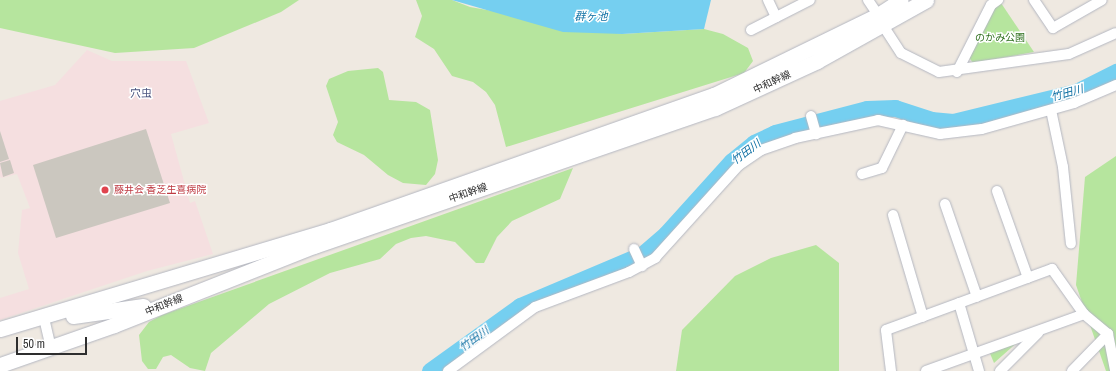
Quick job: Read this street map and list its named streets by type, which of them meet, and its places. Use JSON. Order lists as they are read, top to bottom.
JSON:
{
  "streets": {
    "main road": ["中和幹線"]
  },
  "districts": ["穴虫"],
  "water": ["群ヶ池", "竹田川"],
  "parks": ["のかみ公園"],
  "places": ["藤井会 香芝生喜病院"],
  "scale_bar": "50 m"
}
